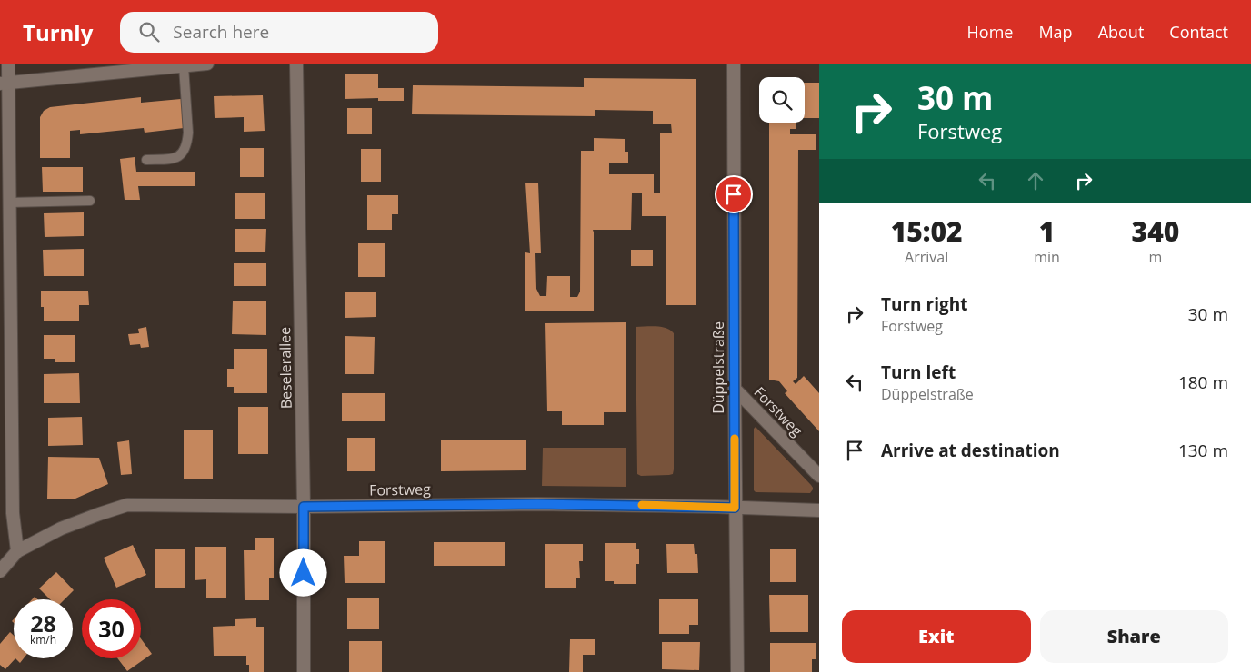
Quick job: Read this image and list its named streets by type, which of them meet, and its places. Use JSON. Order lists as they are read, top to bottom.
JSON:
{
  "streets": {
    "street": ["Beselerallee", "Düppelstraße", "Forstweg"]
  },
  "crossings": [
    ["Beselerallee", "Forstweg"],
    ["Düppelstraße", "Forstweg"]
  ],
  "page": {
    "header": "Turnly",
    "search": "Search here",
    "nav": [
      "Home",
      "Map",
      "About",
      "Contact"
    ],
    "turn": ["30 m", "Forstweg"],
    "eta": [
      "15:02",
      "Arrival",
      "1",
      "min",
      "340",
      "m"
    ],
    "list": [
      {
        "name": "Turn right",
        "note": "Forstweg",
        "value": "30 m"
      },
      {
        "name": "Turn left",
        "note": "Düppelstraße",
        "value": "180 m"
      },
      {
        "name": "Arrive at destination",
        "value": "130 m"
      }
    ],
    "speed": "28 km/h",
    "limit": "30",
    "buttons": ["Exit", "Share"]
  }
}
